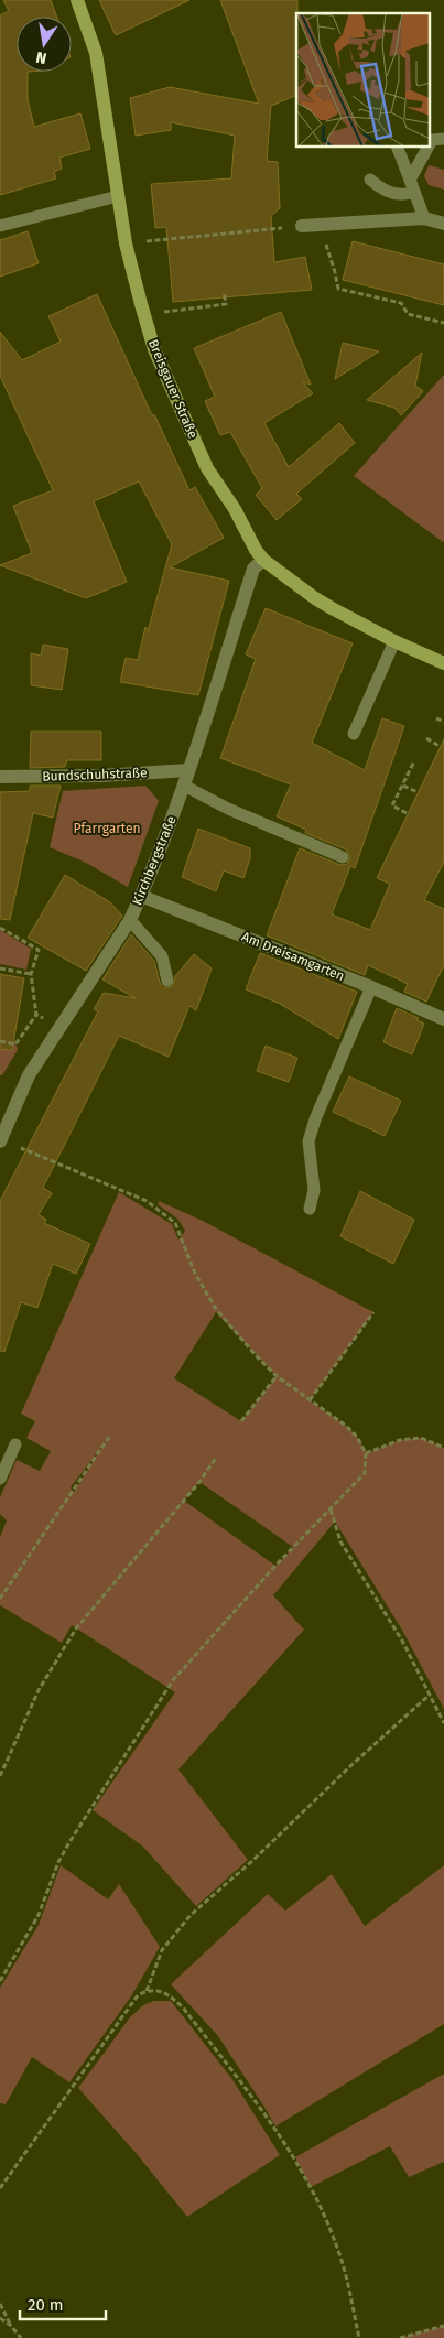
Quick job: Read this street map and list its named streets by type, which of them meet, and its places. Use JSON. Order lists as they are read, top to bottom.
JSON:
{
  "streets": {
    "street": [
      "Breisgauer Straße",
      "Bundschuhstraße",
      "Kirchbergstraße",
      "Am Dreisamgarten"
    ]
  },
  "crossings": [
    ["Breisgauer Straße", "Kirchbergstraße"],
    ["Bundschuhstraße", "Kirchbergstraße"],
    ["Kirchbergstraße", "Am Dreisamgarten"]
  ],
  "parks": ["Pfarrgarten"],
  "scale_bar": "20 m",
  "north": "bottom"
}
